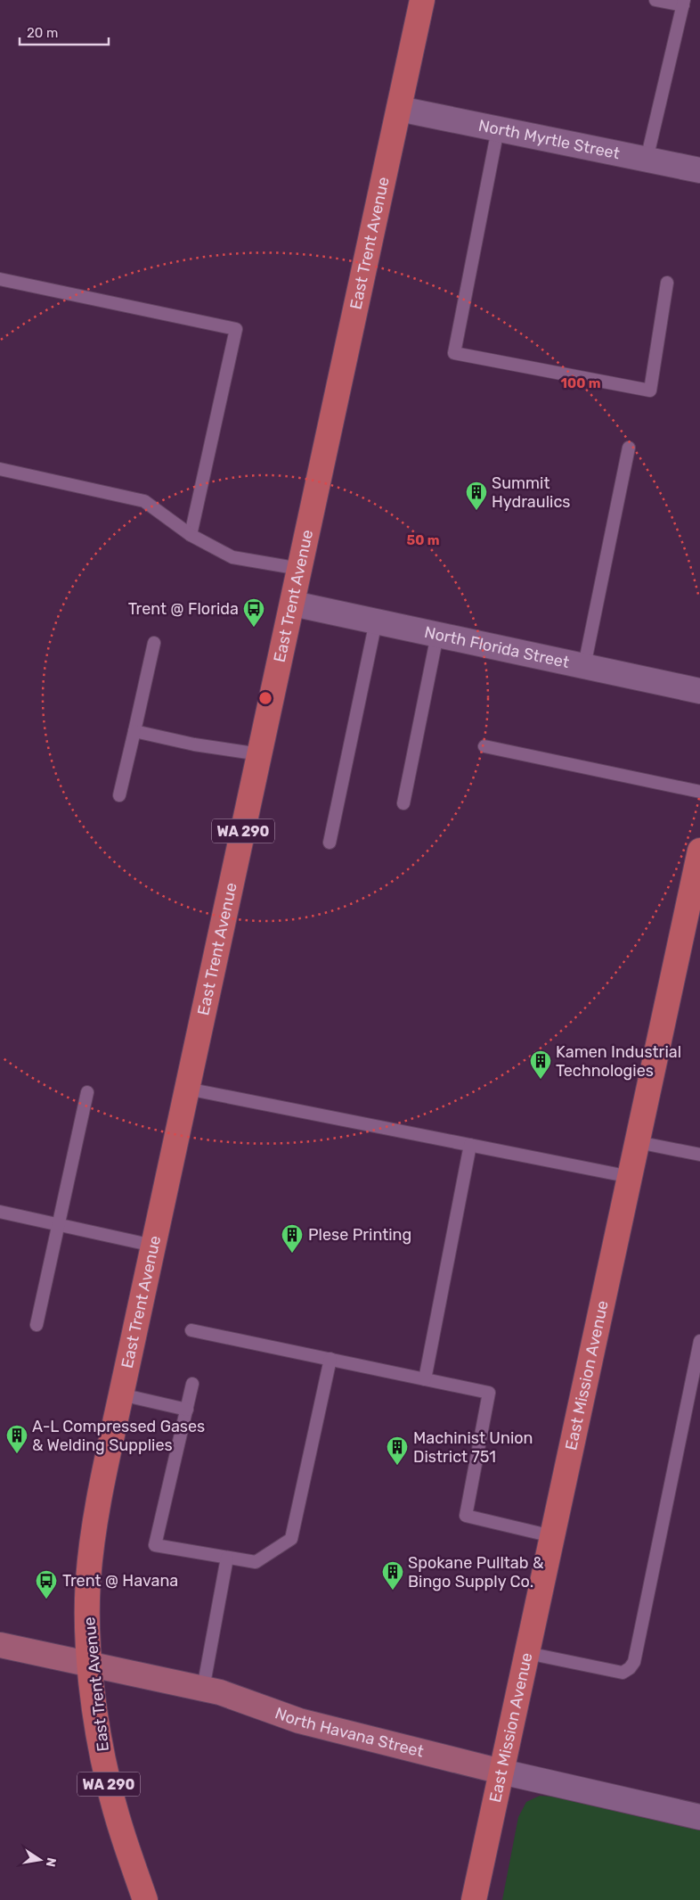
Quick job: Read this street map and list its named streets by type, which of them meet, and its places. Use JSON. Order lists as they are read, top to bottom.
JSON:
{
  "streets": {
    "main road": ["East Trent Avenue", "WA 290", "East Mission Avenue"],
    "street": ["North Myrtle Street", "North Florida Street", "North Havana Street"]
  },
  "crossings": [
    ["North Myrtle Street", "East Trent Avenue"],
    ["East Trent Avenue", "North Florida Street"],
    ["East Trent Avenue", "North Havana Street"],
    ["East Mission Avenue", "North Havana Street"]
  ],
  "places": {
    "building": [
      "Summit Hydraulics",
      "Kamen Industrial Technologies",
      "Plese Printing",
      "A-L Compressed Gases & Welding Supplies",
      "Machinist Union District 751",
      "Spokane Pulltab & Bingo Supply Co."
    ],
    "bus stop": ["Trent @ Florida", "Trent @ Havana"]
  },
  "scale_bar": "20 m",
  "north": "right",
  "rings": ["100 m", "50 m"]
}
